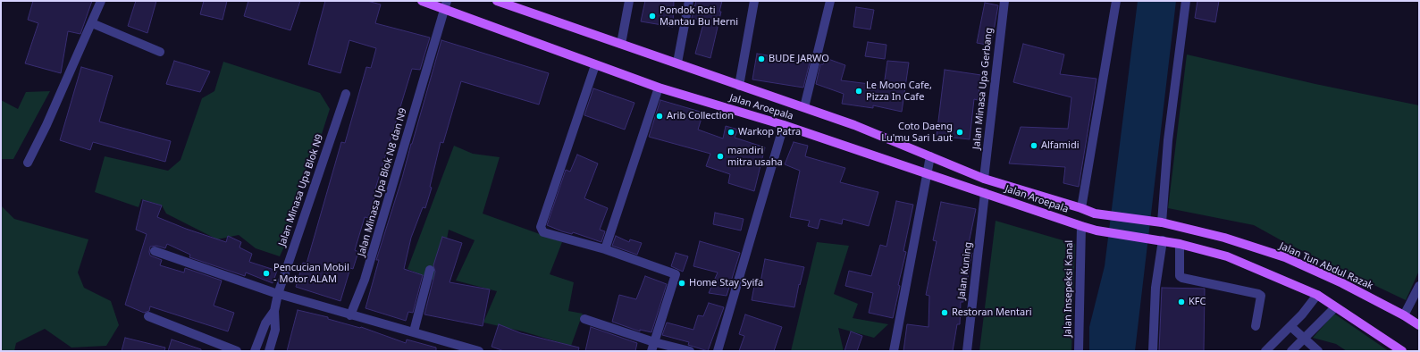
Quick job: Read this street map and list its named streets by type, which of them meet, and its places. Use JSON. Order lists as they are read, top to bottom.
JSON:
{
  "streets": {
    "main road": ["Jalan Aroepala", "Jalan Tun Abdul Razak"],
    "street": [
      "Jalan Minasa Upa Gerbang",
      "Jalan Minasa Upa Blok N8 dan N9",
      "Jalan Minasa Upa Blok N9",
      "Jalan Kuning",
      "Jalan Insepeksi Kanal"
    ]
  },
  "crossings": [
    ["Jalan Minasa Upa Gerbang", "Jalan Aroepala"],
    ["Jalan Aroepala", "Jalan Minasa Upa Blok N8 dan N9"],
    ["Jalan Aroepala", "Jalan Tun Abdul Razak"],
    ["Jalan Aroepala", "Jalan Kuning"],
    ["Jalan Aroepala", "Jalan Insepeksi Kanal"]
  ],
  "places": [
    "Pondok Roti Mantau Bu Herni",
    "BUDE JARWO",
    "Le Moon Cafe, Pizza In Cafe",
    "Arib Collection",
    "Warkop Patra",
    "Coto Daeng Lu'mu Sari Laut",
    "Alfamidi",
    "mandiri mitra usaha",
    "Pencucian Mobil - Motor ALAM",
    "Home Stay Syifa",
    "KFC",
    "Restoran Mentari"
  ]
}
